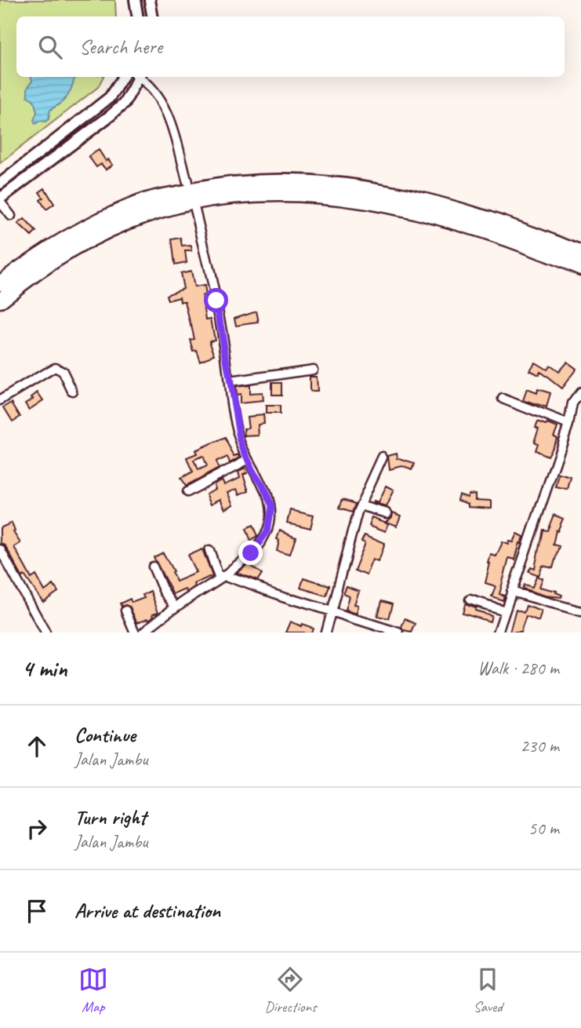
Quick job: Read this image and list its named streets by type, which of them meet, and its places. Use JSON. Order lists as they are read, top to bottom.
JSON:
{
  "page": {
    "search": "Search here",
    "heading": ["4 min", "Walk · 280 m"],
    "list": [
      ["Continue", "Jalan Jambu", "230 m"],
      ["Turn right", "Jalan Jambu", "50 m"],
      "Arrive at destination"
    ],
    "nav": ["Map", "Directions", "Saved"]
  }
}
